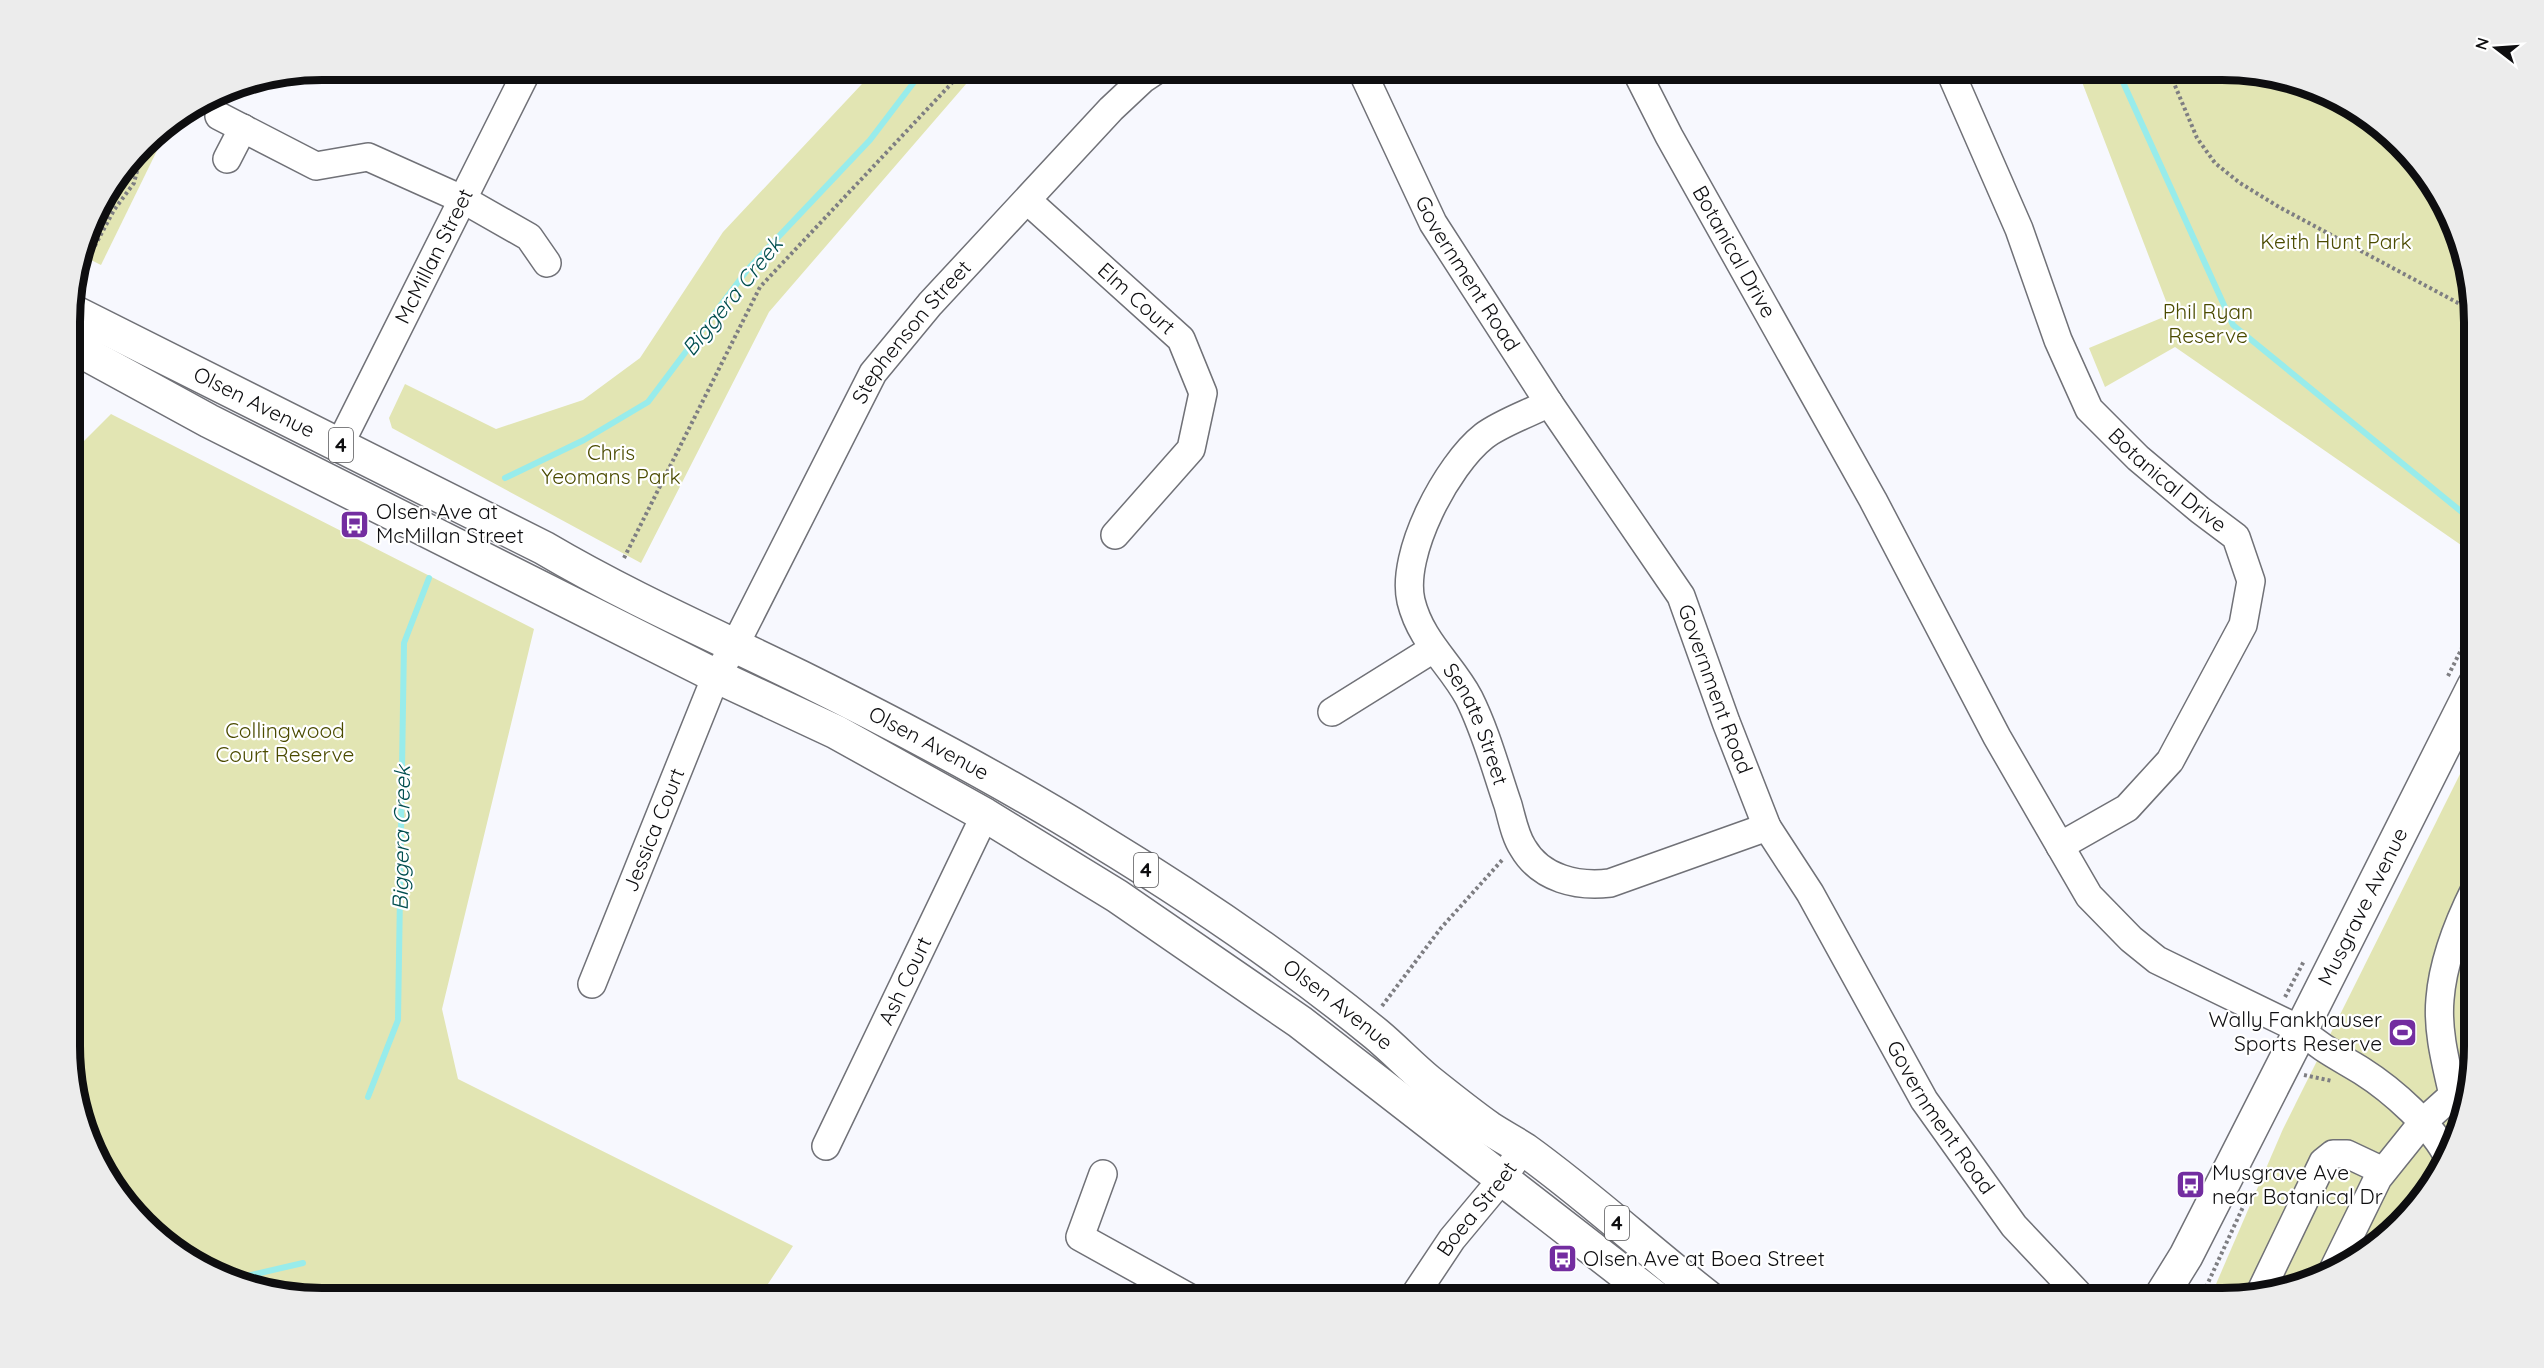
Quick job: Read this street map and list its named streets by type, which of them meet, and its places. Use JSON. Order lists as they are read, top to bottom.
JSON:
{
  "streets": {
    "main road": ["Olsen Avenue", "4", "Musgrave Avenue"],
    "street": [
      "Botanical Drive",
      "McMillan Street",
      "Government Road",
      "Elm Court",
      "Stephenson Street",
      "Senate Street",
      "Jessica Court",
      "Ash Court",
      "Boea Street"
    ]
  },
  "crossings": [
    ["Botanical Drive", "Musgrave Avenue"],
    ["McMillan Street", "Olsen Avenue"],
    ["Government Road", "Senate Street"],
    ["Elm Court", "Stephenson Street"],
    ["Stephenson Street", "Olsen Avenue"],
    ["Stephenson Street", "Jessica Court"],
    ["Olsen Avenue", "Jessica Court"],
    ["Olsen Avenue", "Ash Court"],
    ["Olsen Avenue", "Boea Street"]
  ],
  "water": ["Biggera Creek"],
  "parks": [
    "Keith Hunt Park",
    "Phil Ryan Reserve",
    "Chris Yeomans Park",
    "Collingwood Court Reserve"
  ],
  "places": {
    "bus stop": ["Olsen Ave at McMillan Street", "Musgrave Ave near Botanical Dr", "Olsen Ave at Boea Street"],
    "sports": ["Wally Fankhauser Sports Reserve"]
  },
  "north": "left"
}
